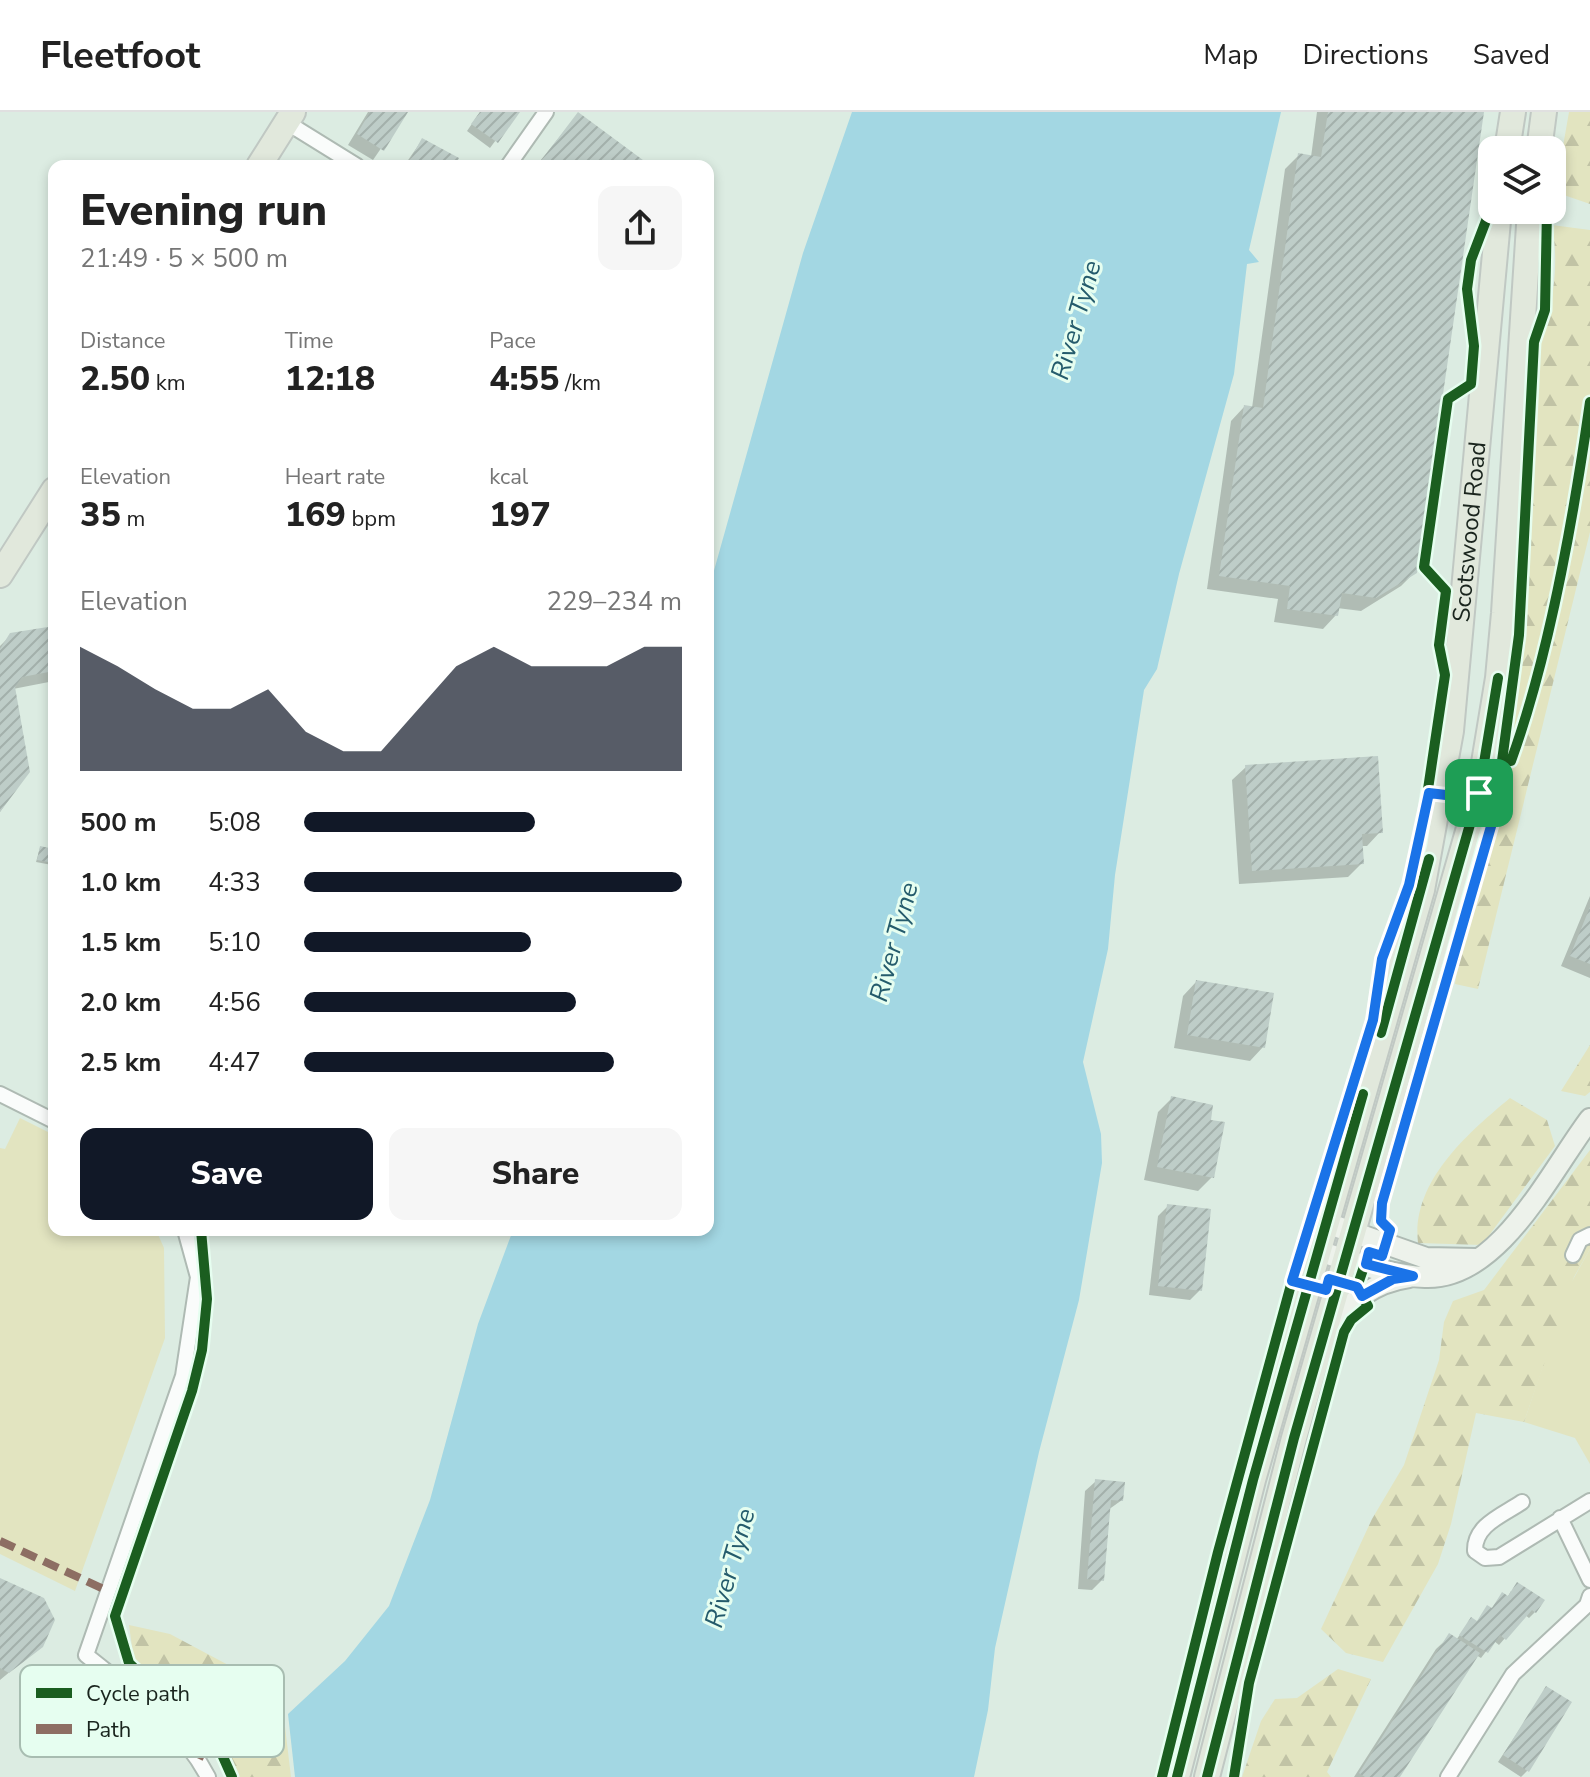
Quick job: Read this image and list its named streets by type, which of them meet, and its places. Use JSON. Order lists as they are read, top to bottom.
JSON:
{
  "streets": {
    "main road": ["Scotswood Road"]
  },
  "water": ["River Tyne"],
  "legend": ["Cycle path", "Path"],
  "page": {
    "header": "Fleetfoot",
    "nav": ["Map", "Directions", "Saved"],
    "heading": ["Evening run", "21:49 · 5 × 500 m"],
    "stats": [
      ["Distance", "2.50 km"],
      ["Time", "12:18"],
      ["Pace", "4:55 /km"],
      ["Elevation", "35 m"],
      ["Heart rate", "169 bpm"],
      ["kcal", "197"]
    ],
    "chart": ["Elevation", "229–234 m"],
    "list": [
      {
        "name": "500 m",
        "note": "5:08"
      },
      {
        "name": "1.0 km",
        "note": "4:33"
      },
      {
        "name": "1.5 km",
        "note": "5:10"
      },
      {
        "name": "2.0 km",
        "note": "4:56"
      },
      {
        "name": "2.5 km",
        "note": "4:47"
      }
    ],
    "buttons": ["Save", "Share"]
  }
}
